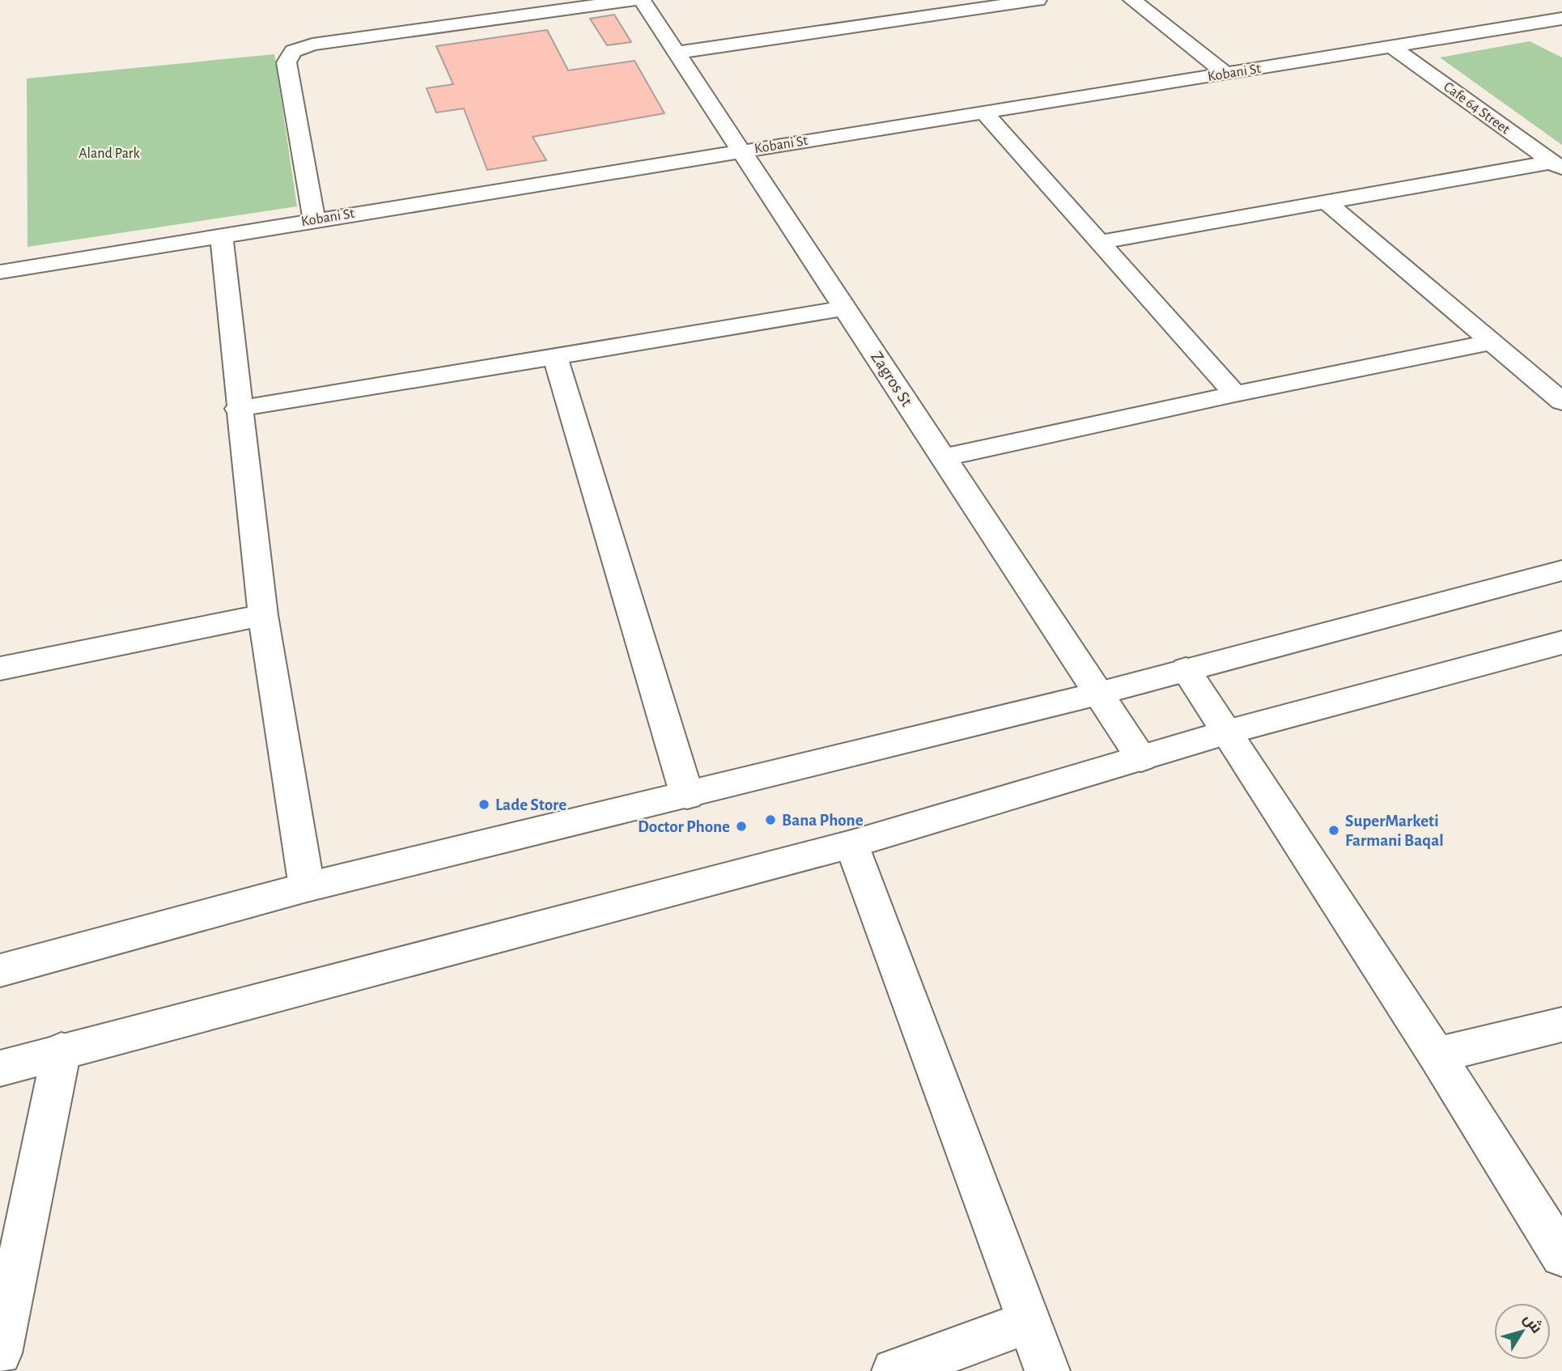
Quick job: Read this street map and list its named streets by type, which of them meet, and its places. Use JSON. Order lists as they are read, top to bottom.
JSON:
{
  "streets": {
    "street": ["Kobani St", "Cafe 64 Street", "Zagros St"]
  },
  "crossings": [
    ["Kobani St", "Cafe 64 Street"],
    ["Kobani St", "Zagros St"]
  ],
  "parks": ["Aland Park"],
  "places": [
    "Lade Store",
    "Bana Phone",
    "Doctor Phone",
    "SuperMarketi Farmani Baqal"
  ],
  "north": "top right"
}
